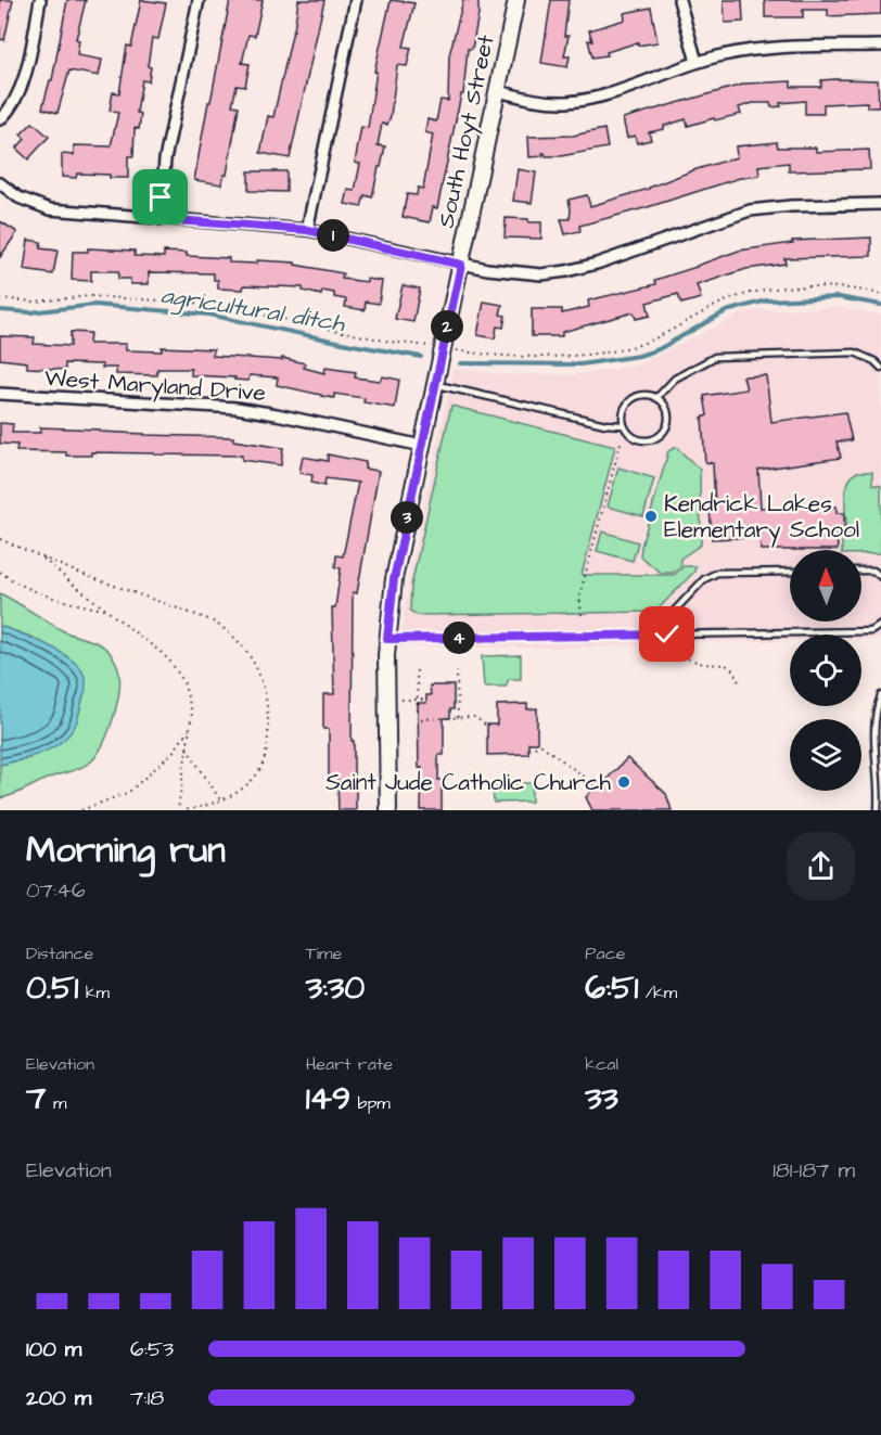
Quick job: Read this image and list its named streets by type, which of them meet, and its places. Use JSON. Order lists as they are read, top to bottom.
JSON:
{
  "streets": {
    "street": ["South Hoyt Street", "West Maryland Drive"]
  },
  "crossings": [
    ["South Hoyt Street", "West Maryland Drive"]
  ],
  "water": ["agricultural ditch"],
  "places": ["Kendrick Lakes Elementary School", "Saint Jude Catholic Church"],
  "north": "top",
  "page": {
    "pins": [
      "1",
      "2",
      "3",
      "4"
    ],
    "heading": ["Morning run", "07:46"],
    "stats": [
      ["Distance", "0.51 km"],
      ["Time", "3:30"],
      ["Pace", "6:51 /km"],
      ["Elevation", "7 m"],
      ["Heart rate", "149 bpm"],
      ["kcal", "33"]
    ],
    "chart": ["Elevation", "181–187 m"],
    "list": [
      {
        "name": "100 m",
        "note": "6:53"
      },
      {
        "name": "200 m",
        "note": "7:18"
      }
    ]
  }
}
